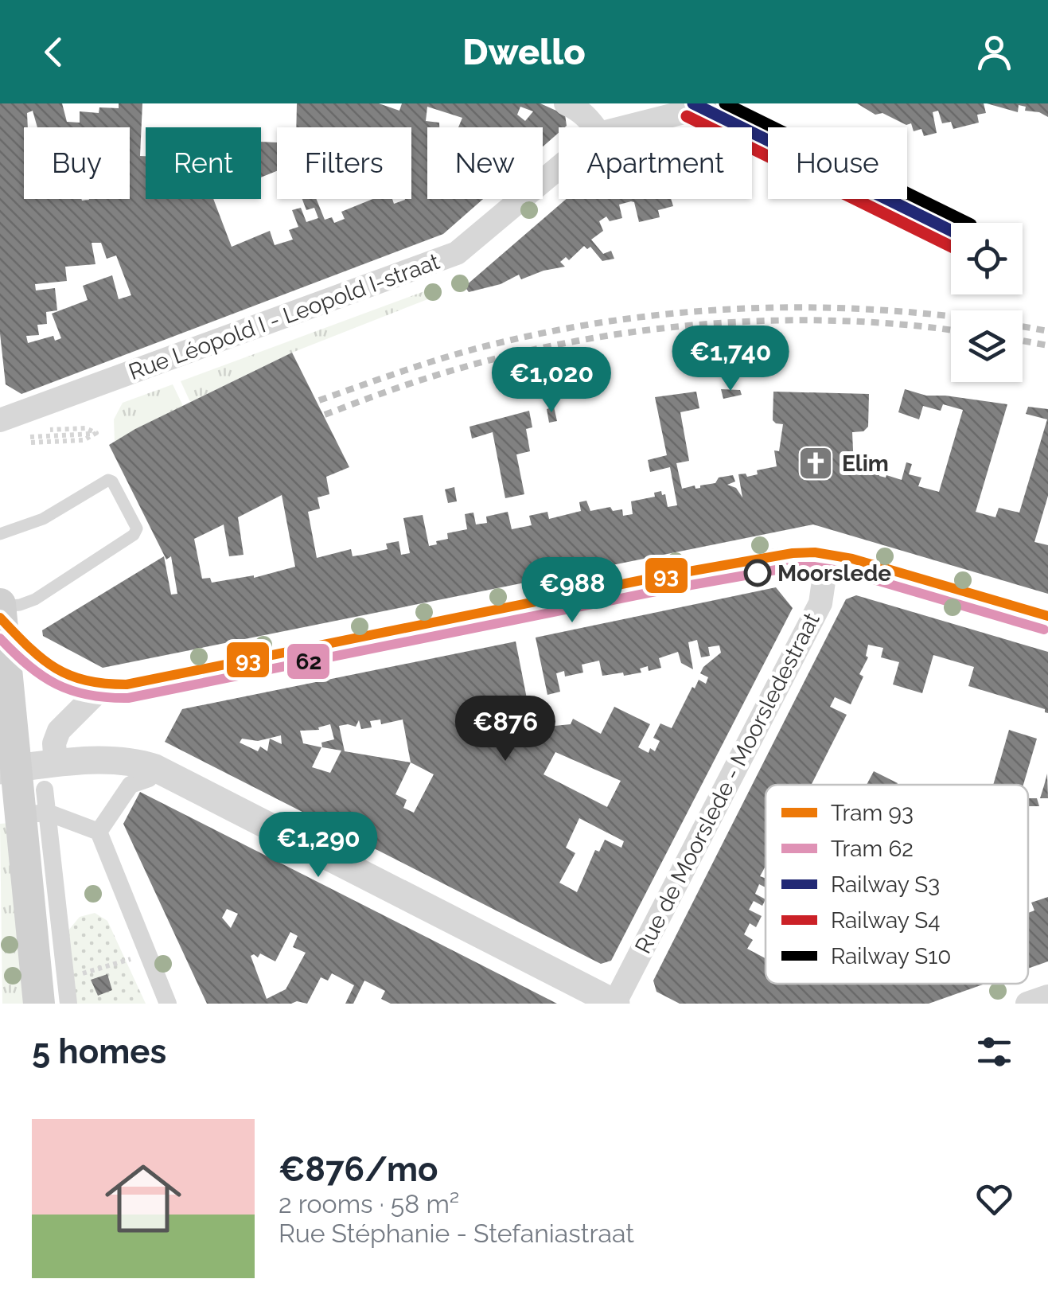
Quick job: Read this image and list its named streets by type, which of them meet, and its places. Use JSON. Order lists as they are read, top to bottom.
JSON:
{
  "streets": {
    "street": ["Rue Léopold I - Leopold I-straat", "Rue de Moorslede - Moorsledestraat"]
  },
  "places": {
    "church": ["Elim"],
    "other": ["Moorslede"]
  },
  "lines": [
    "rail line S3",
    "rail line S10",
    "rail line S4",
    "tram line 93",
    "tram line 62"
  ],
  "legend": [
    "Tram 93",
    "Tram 62",
    "Railway S3",
    "Railway S4",
    "Railway S10"
  ],
  "page": {
    "header": "Dwello",
    "chip": [
      "Buy",
      "Rent",
      "Filters",
      "New",
      "Apartment",
      "House"
    ],
    "price": [
      "€1,740",
      "€1,020",
      "€988",
      "€876",
      "€1,290"
    ],
    "heading": "5 homes",
    "list": [
      {
        "name": "€876/mo",
        "note": "2 rooms · 58 m² · Rue Stéphanie - Stefaniastraat"
      }
    ]
  }
}
